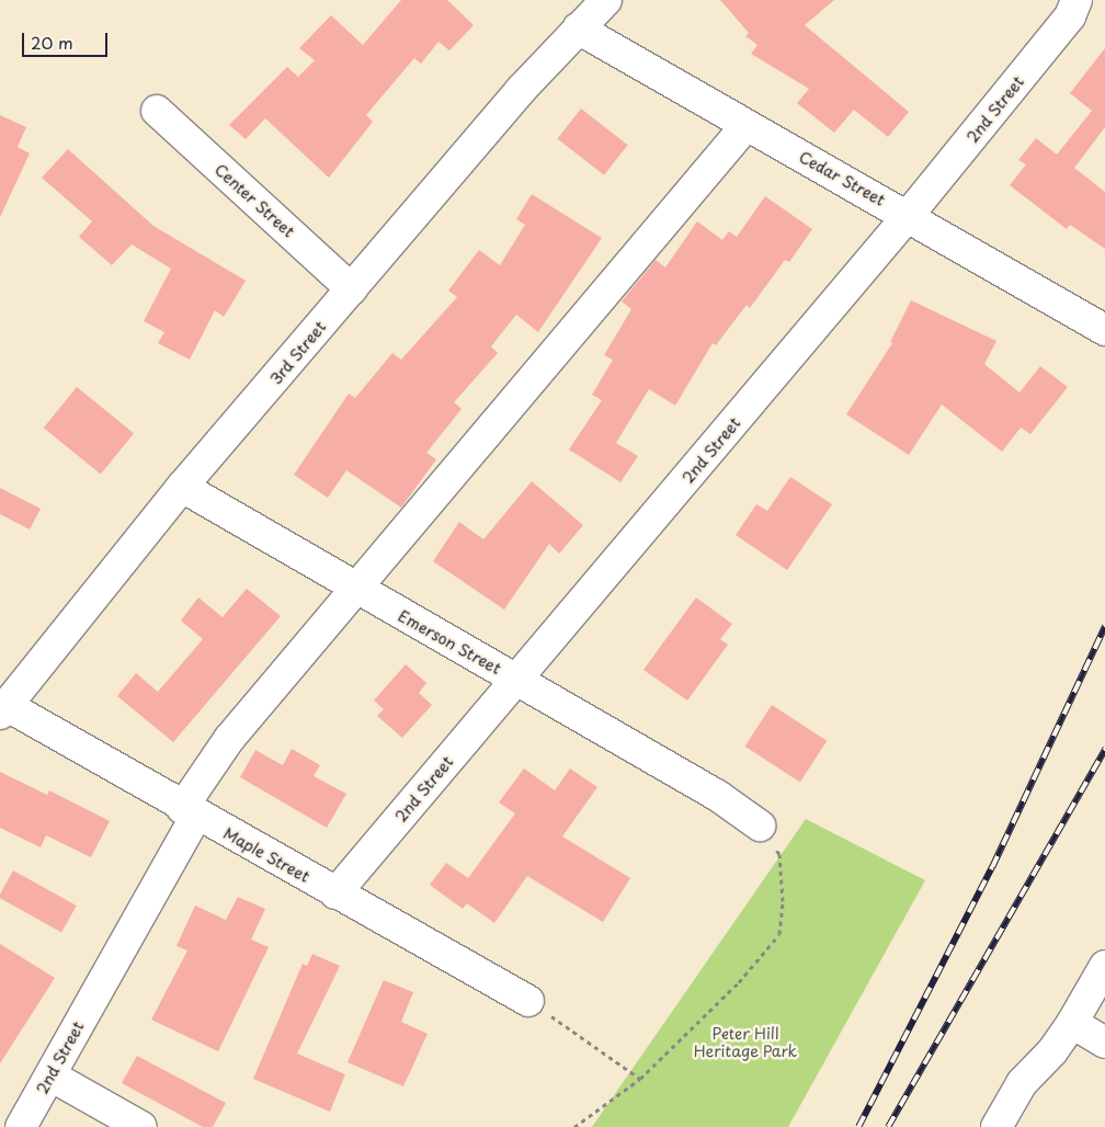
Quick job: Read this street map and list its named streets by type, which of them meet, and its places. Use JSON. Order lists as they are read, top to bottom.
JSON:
{
  "streets": {
    "street": [
      "2nd Street",
      "Cedar Street",
      "Center Street",
      "3rd Street",
      "Emerson Street",
      "Maple Street"
    ]
  },
  "crossings": [
    ["2nd Street", "Cedar Street"],
    ["2nd Street", "Emerson Street"],
    ["2nd Street", "Maple Street"],
    ["Cedar Street", "3rd Street"],
    ["Center Street", "3rd Street"],
    ["3rd Street", "Emerson Street"],
    ["3rd Street", "Maple Street"]
  ],
  "parks": ["Peter Hill Heritage Park"],
  "scale_bar": "20 m"
}
